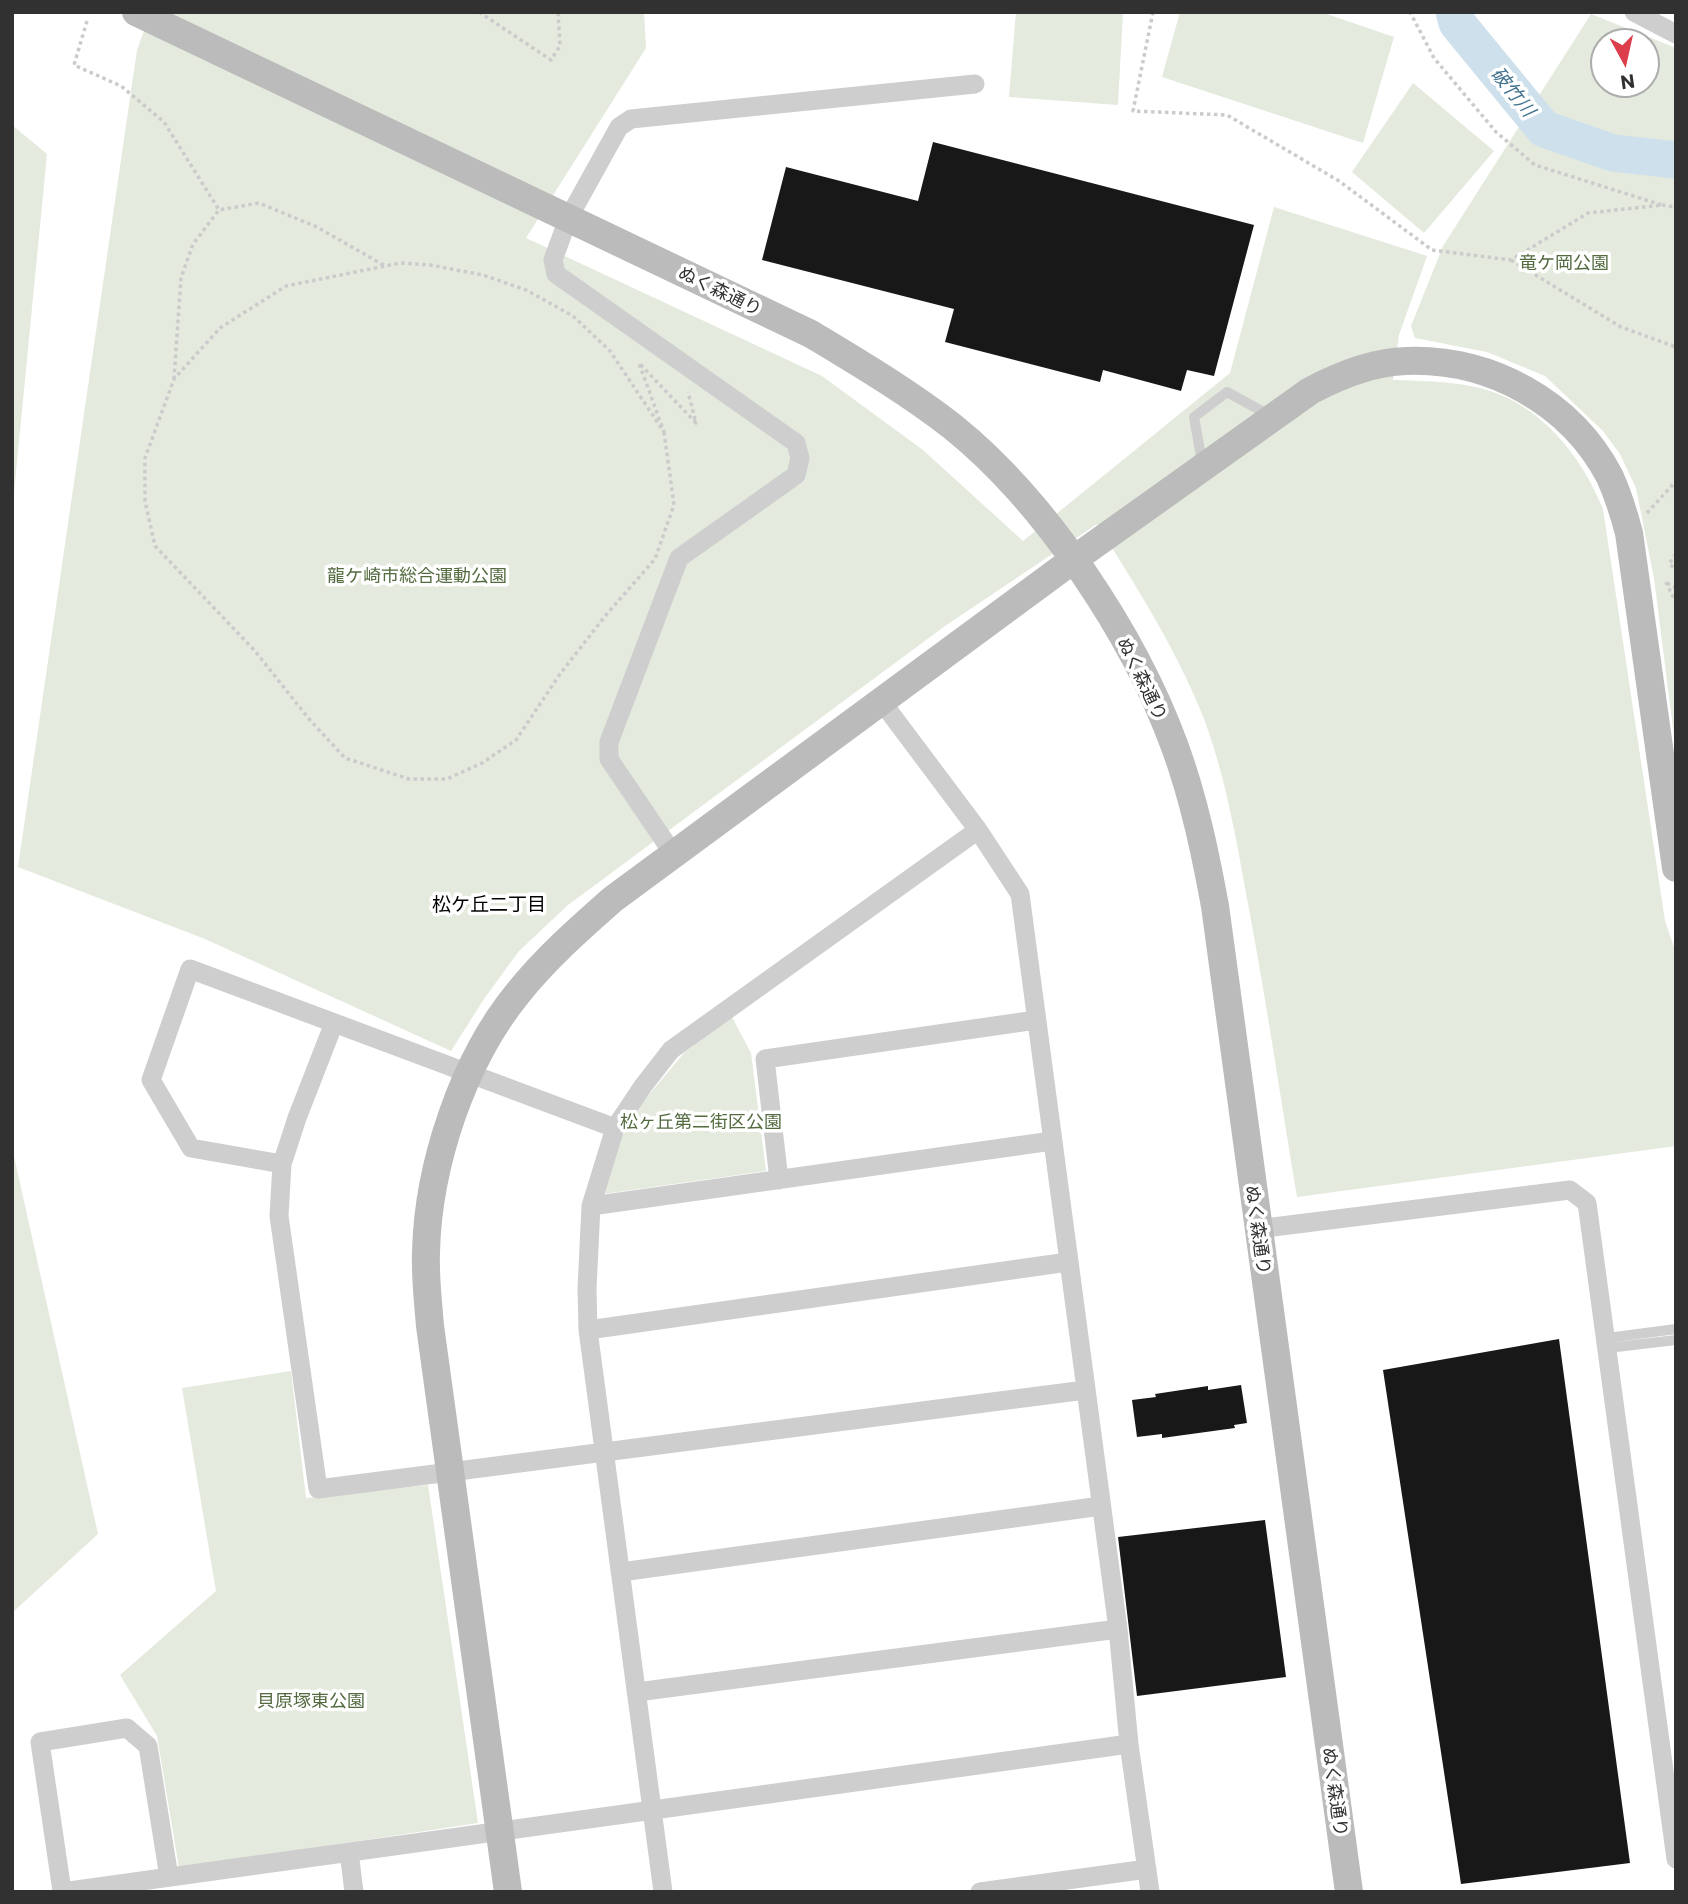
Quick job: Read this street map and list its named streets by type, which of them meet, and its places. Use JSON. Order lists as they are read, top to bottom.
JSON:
{
  "streets": {
    "street": ["ぬく森通り"]
  },
  "districts": ["松ケ丘二丁目"],
  "water": ["破竹川"],
  "parks": [
    "竜ケ岡公園",
    "龍ケ崎市総合運動公園",
    "松ヶ丘第二街区公園",
    "貝原塚東公園"
  ],
  "north": "bottom"
}
